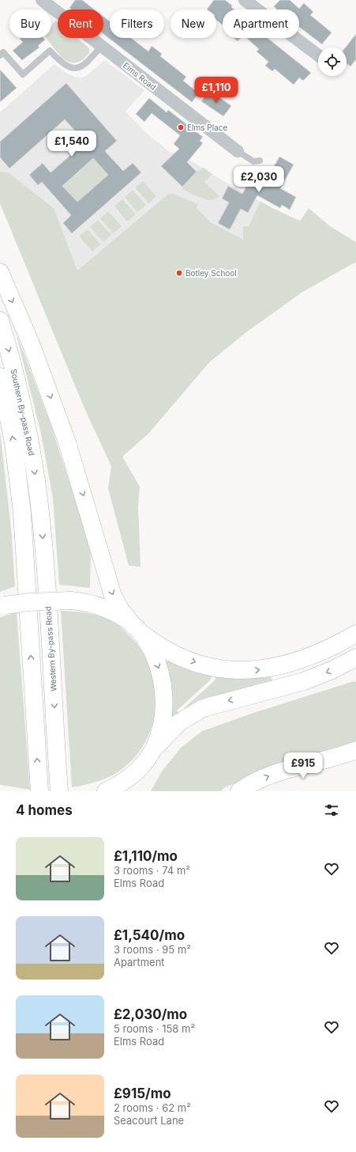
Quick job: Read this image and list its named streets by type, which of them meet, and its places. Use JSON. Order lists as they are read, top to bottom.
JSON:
{
  "streets": {
    "main road": ["Southern By-pass Road", "Western By-pass Road"],
    "street": ["Elms Road"]
  },
  "crossings": [
    ["Southern By-pass Road", "Western By-pass Road"]
  ],
  "places": ["Elms Place", "Botley School"],
  "page": {
    "chip": [
      "Buy",
      "Rent",
      "Filters",
      "New",
      "Apartment"
    ],
    "price": [
      "£1,110",
      "£1,540",
      "£2,030",
      "£915"
    ],
    "heading": "4 homes",
    "list": [
      {
        "name": "£1,110/mo",
        "note": "3 rooms · 74 m² · Elms Road"
      },
      {
        "name": "£1,540/mo",
        "note": "3 rooms · 95 m² · Apartment"
      },
      {
        "name": "£2,030/mo",
        "note": "5 rooms · 158 m² · Elms Road"
      },
      {
        "name": "£915/mo",
        "note": "2 rooms · 62 m² · Seacourt Lane"
      }
    ]
  }
}
